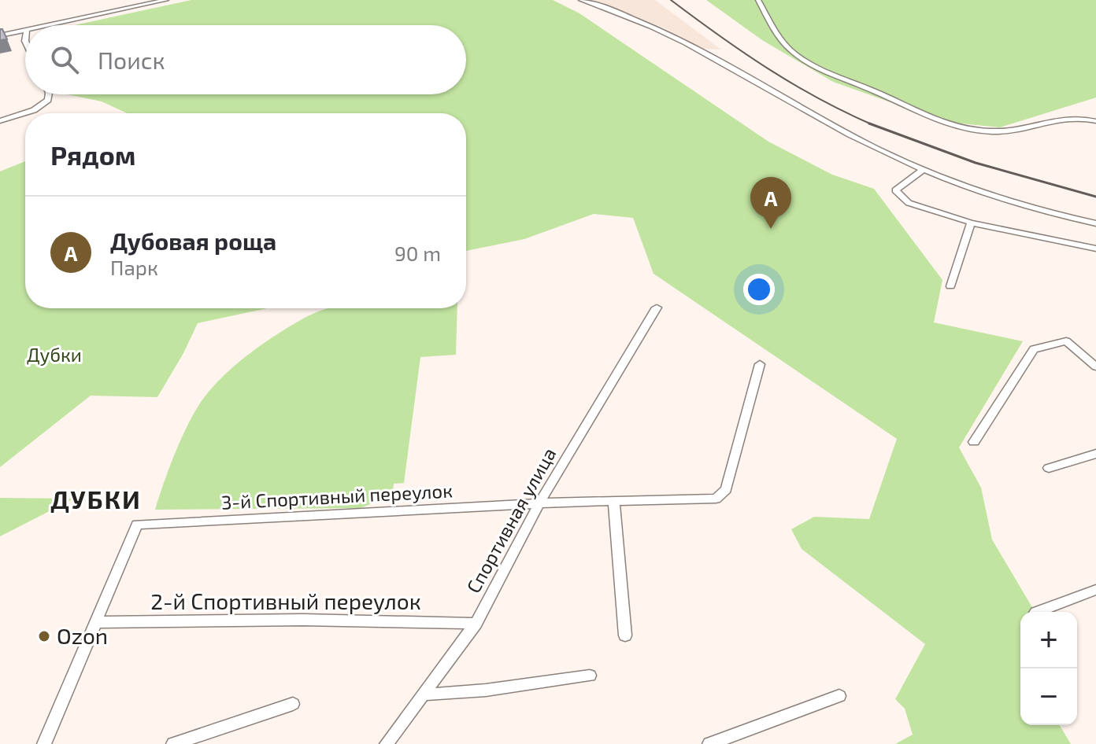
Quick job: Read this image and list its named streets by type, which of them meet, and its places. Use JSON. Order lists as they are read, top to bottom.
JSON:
{
  "streets": {
    "street": ["3-й Спортивный переулок", "Спортивная улица", "2-й Спортивный переулок"]
  },
  "crossings": [
    ["3-й Спортивный переулок", "Спортивная улица"],
    ["3-й Спортивный переулок", "2-й Спортивный переулок"],
    ["Спортивная улица", "2-й Спортивный переулок"]
  ],
  "districts": ["ДУБКИ"],
  "parks": ["Дубки"],
  "places": ["Ozon"],
  "page": {
    "search": "Поиск",
    "heading": "Рядом",
    "pins": "A",
    "list": [
      {
        "mark": "A",
        "name": "Дубовая роща",
        "note": "Парк",
        "value": "90 m"
      }
    ],
    "map_buttons": ["+", "−"]
  }
}
